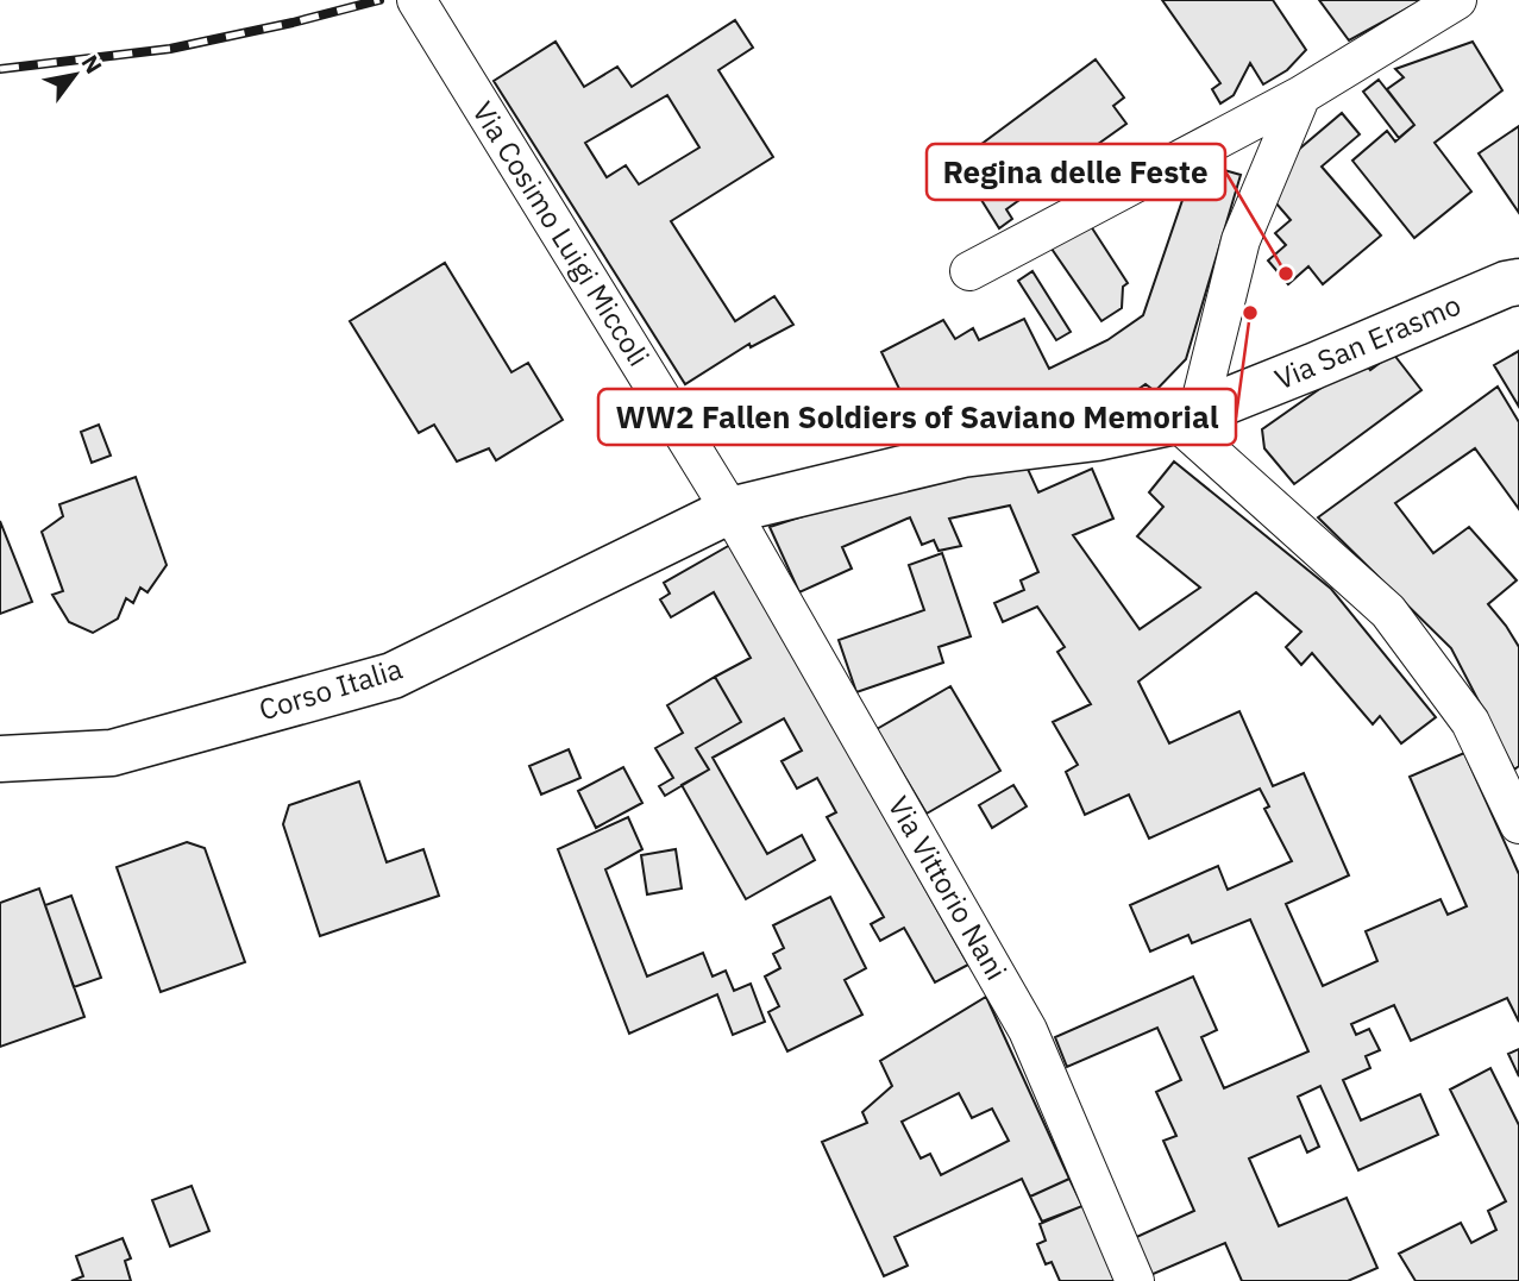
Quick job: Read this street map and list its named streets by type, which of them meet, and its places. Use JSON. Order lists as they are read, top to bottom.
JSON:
{
  "streets": {
    "main road": ["Via San Erasmo", "Corso Italia"],
    "street": ["Via Cosimo Luigi Miccoli", "Via Vittorio Nani"]
  },
  "crossings": [
    ["Via Cosimo Luigi Miccoli", "Via San Erasmo"],
    ["Via Cosimo Luigi Miccoli", "Corso Italia"],
    ["Via Cosimo Luigi Miccoli", "Via Vittorio Nani"],
    ["Via San Erasmo", "Corso Italia"],
    ["Via San Erasmo", "Via Vittorio Nani"],
    ["Corso Italia", "Via Vittorio Nani"]
  ],
  "places": ["Regina delle Feste", "WW2 Fallen Soldiers of Saviano Memorial"],
  "north": "top right"
}
